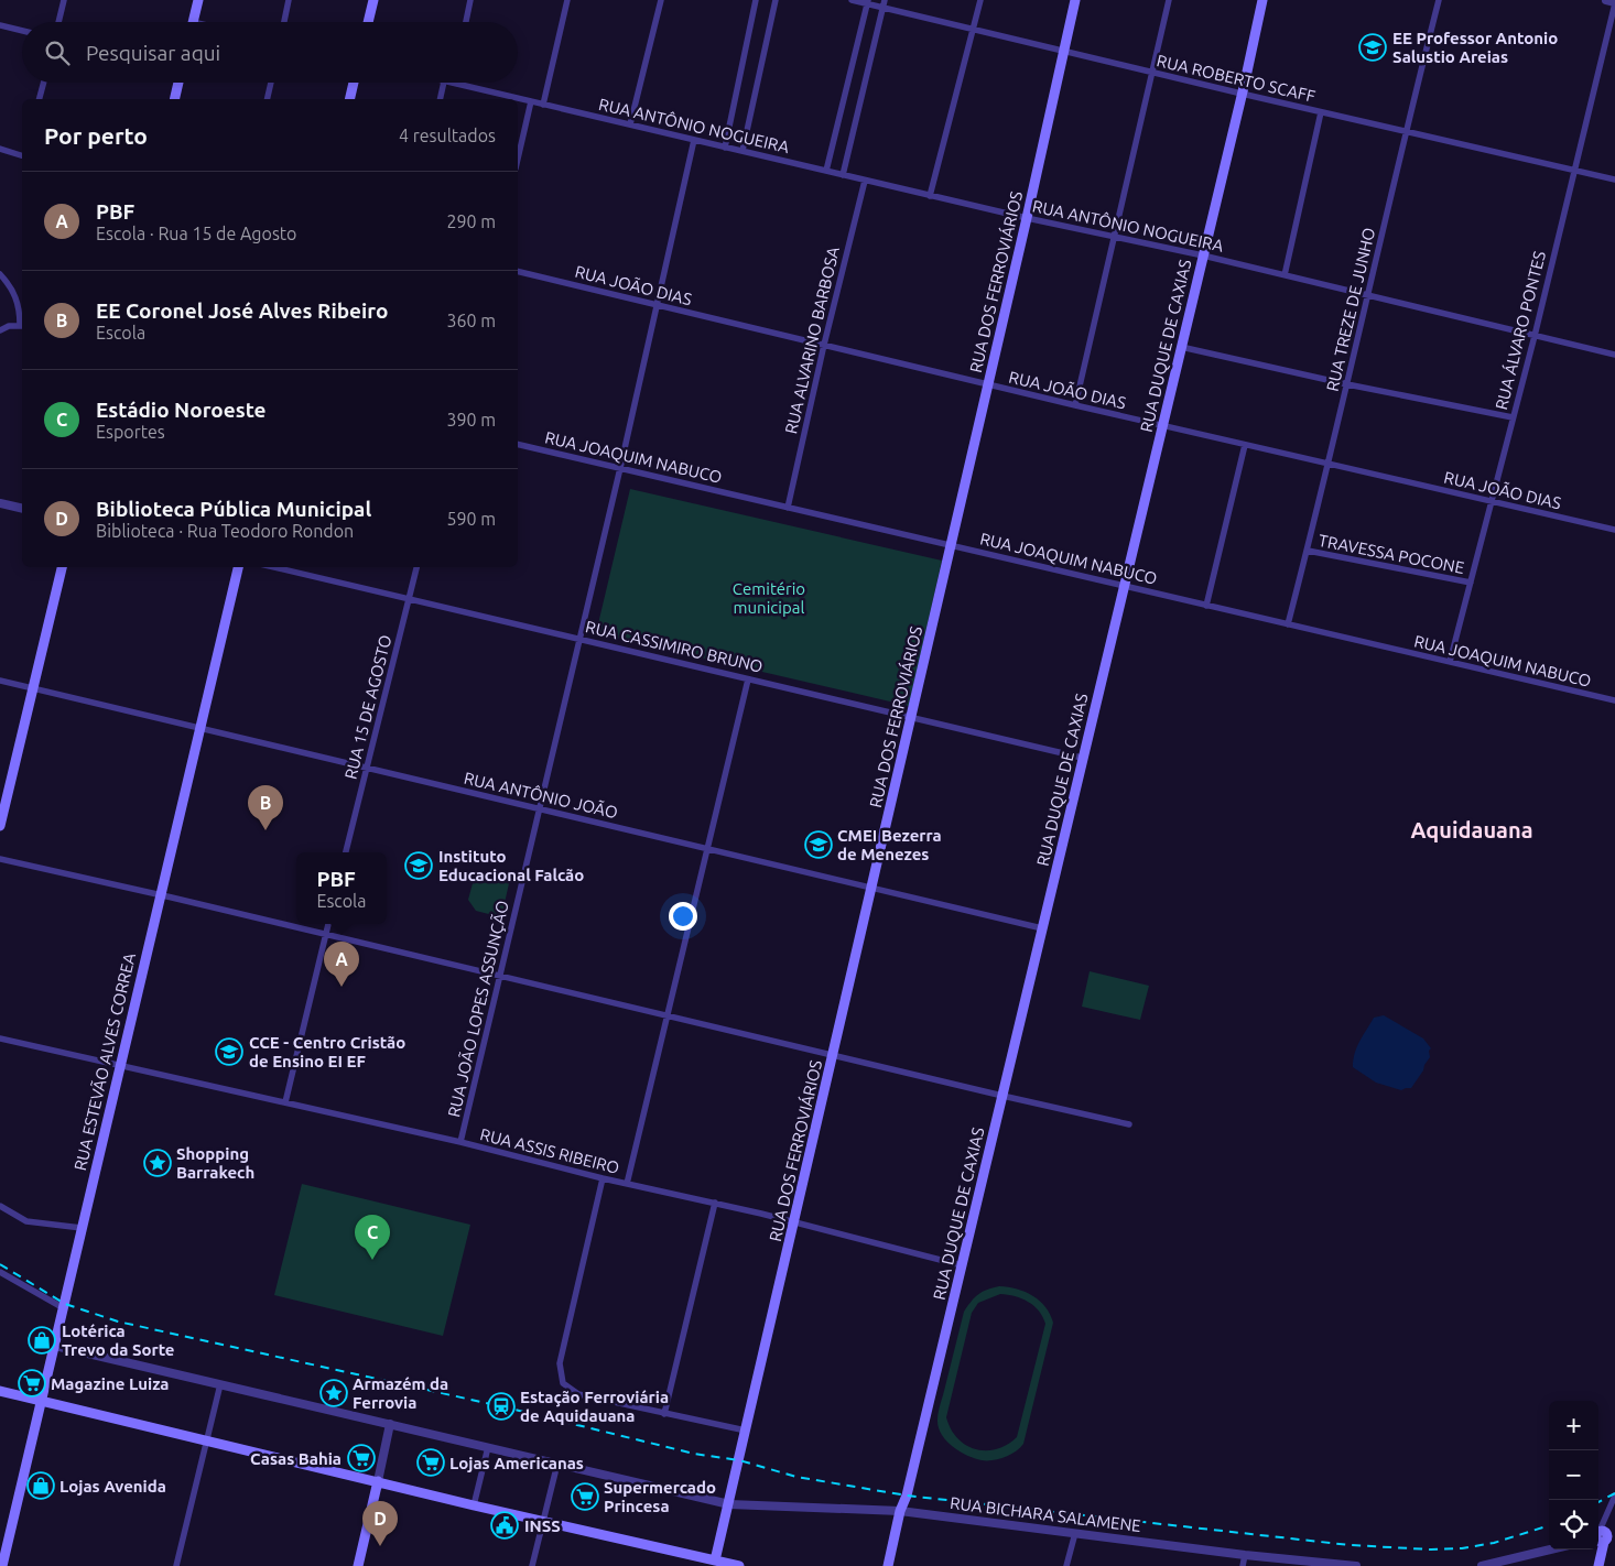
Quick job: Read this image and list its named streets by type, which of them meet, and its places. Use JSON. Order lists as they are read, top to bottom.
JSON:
{
  "streets": {
    "main road": ["RUA DOS FERROVIÁRIOS", "RUA DUQUE DE CAXIAS", "RUA ESTEVÃO ALVES CORREA"],
    "street": [
      "RUA ROBERTO SCAFF",
      "RUA ANTÔNIO NOGUEIRA",
      "RUA JOÃO DIAS",
      "RUA TREZE DE JUNHO",
      "RUA ÁLVARO PONTES",
      "RUA ALVARINO BARBOSA",
      "RUA JOAQUIM NABUCO",
      "TRAVESSA POCONE",
      "RUA CASSIMIRO BRUNO",
      "RUA 15 DE AGOSTO",
      "RUA ANTÔNIO JOÃO",
      "RUA JOÃO LOPES ASSUNÇÃO",
      "RUA ASSIS RIBEIRO",
      "RUA BICHARA SALAMENE"
    ]
  },
  "crossings": [
    ["RUA ROBERTO SCAFF", "RUA DOS FERROVIÁRIOS"],
    ["RUA ROBERTO SCAFF", "RUA TREZE DE JUNHO"],
    ["RUA ROBERTO SCAFF", "RUA ÁLVARO PONTES"],
    ["RUA ROBERTO SCAFF", "RUA DUQUE DE CAXIAS"],
    ["RUA ANTÔNIO NOGUEIRA", "RUA DOS FERROVIÁRIOS"],
    ["RUA ANTÔNIO NOGUEIRA", "RUA TREZE DE JUNHO"],
    ["RUA ANTÔNIO NOGUEIRA", "RUA ÁLVARO PONTES"],
    ["RUA ANTÔNIO NOGUEIRA", "RUA ALVARINO BARBOSA"],
    ["RUA ANTÔNIO NOGUEIRA", "RUA DUQUE DE CAXIAS"],
    ["RUA ANTÔNIO NOGUEIRA", "RUA JOÃO LOPES ASSUNÇÃO"],
    ["RUA DOS FERROVIÁRIOS", "RUA JOÃO DIAS"],
    ["RUA DOS FERROVIÁRIOS", "RUA JOAQUIM NABUCO"],
    ["RUA DOS FERROVIÁRIOS", "RUA CASSIMIRO BRUNO"],
    ["RUA DOS FERROVIÁRIOS", "RUA ANTÔNIO JOÃO"],
    ["RUA DOS FERROVIÁRIOS", "RUA ASSIS RIBEIRO"],
    ["RUA DOS FERROVIÁRIOS", "RUA BICHARA SALAMENE"],
    ["RUA JOÃO DIAS", "RUA TREZE DE JUNHO"],
    ["RUA JOÃO DIAS", "RUA ÁLVARO PONTES"],
    ["RUA JOÃO DIAS", "RUA ALVARINO BARBOSA"],
    ["RUA JOÃO DIAS", "RUA DUQUE DE CAXIAS"],
    ["RUA JOÃO DIAS", "RUA JOÃO LOPES ASSUNÇÃO"],
    ["RUA TREZE DE JUNHO", "RUA JOAQUIM NABUCO"],
    ["RUA TREZE DE JUNHO", "TRAVESSA POCONE"],
    ["RUA ÁLVARO PONTES", "RUA JOAQUIM NABUCO"],
    ["RUA ÁLVARO PONTES", "TRAVESSA POCONE"],
    ["RUA ALVARINO BARBOSA", "RUA JOAQUIM NABUCO"],
    ["RUA DUQUE DE CAXIAS", "RUA JOAQUIM NABUCO"],
    ["RUA DUQUE DE CAXIAS", "RUA CASSIMIRO BRUNO"],
    ["RUA DUQUE DE CAXIAS", "RUA ANTÔNIO JOÃO"],
    ["RUA DUQUE DE CAXIAS", "RUA ASSIS RIBEIRO"],
    ["RUA DUQUE DE CAXIAS", "RUA BICHARA SALAMENE"],
    ["RUA JOAQUIM NABUCO", "RUA JOÃO LOPES ASSUNÇÃO"],
    ["RUA CASSIMIRO BRUNO", "RUA 15 DE AGOSTO"],
    ["RUA CASSIMIRO BRUNO", "RUA JOÃO LOPES ASSUNÇÃO"],
    ["RUA 15 DE AGOSTO", "RUA ANTÔNIO JOÃO"],
    ["RUA ANTÔNIO JOÃO", "RUA JOÃO LOPES ASSUNÇÃO"],
    ["RUA ANTÔNIO JOÃO", "RUA ESTEVÃO ALVES CORREA"],
    ["RUA JOÃO LOPES ASSUNÇÃO", "RUA ASSIS RIBEIRO"],
    ["RUA ESTEVÃO ALVES CORREA", "RUA ASSIS RIBEIRO"],
    ["RUA ESTEVÃO ALVES CORREA", "RUA BICHARA SALAMENE"]
  ],
  "districts": ["Aquidauana"],
  "parks": ["Cemitério municipal"],
  "places": {
    "school or university": [
      "EE Professor Antonio Salustio Areias",
      "CMEI Bezerra de Menezes",
      "Instituto Educacional Falcão",
      "CCE - Centro Cristão de Ensino EI EF"
    ],
    "place": ["Shopping Barrakech", "Armazém da Ferrovia"],
    "shop": ["Lotérica Trevo da Sorte", "Lojas Avenida"],
    "supermarket": [
      "Magazine Luiza",
      "Casas Bahia",
      "Lojas Americanas",
      "Supermercado Princesa"
    ],
    "station": ["Estação Ferroviária de Aquidauana"],
    "public building": ["INSS"]
  },
  "page": {
    "search": "Pesquisar aqui",
    "heading": ["Por perto", "4 resultados"],
    "list": [
      {
        "mark": "A",
        "name": "PBF",
        "note": "Escola · Rua 15 de Agosto",
        "value": "290 m"
      },
      {
        "mark": "B",
        "name": "EE Coronel José Alves Ribeiro",
        "note": "Escola",
        "value": "360 m"
      },
      {
        "mark": "C",
        "name": "Estádio Noroeste",
        "note": "Esportes",
        "value": "390 m"
      },
      {
        "mark": "D",
        "name": "Biblioteca Pública Municipal",
        "note": "Biblioteca · Rua Teodoro Rondon",
        "value": "590 m"
      }
    ],
    "pins": [
      "B",
      "A",
      "C",
      "D"
    ],
    "popup": ["PBF", "Escola"],
    "map_buttons": ["+", "−"]
  }
}
